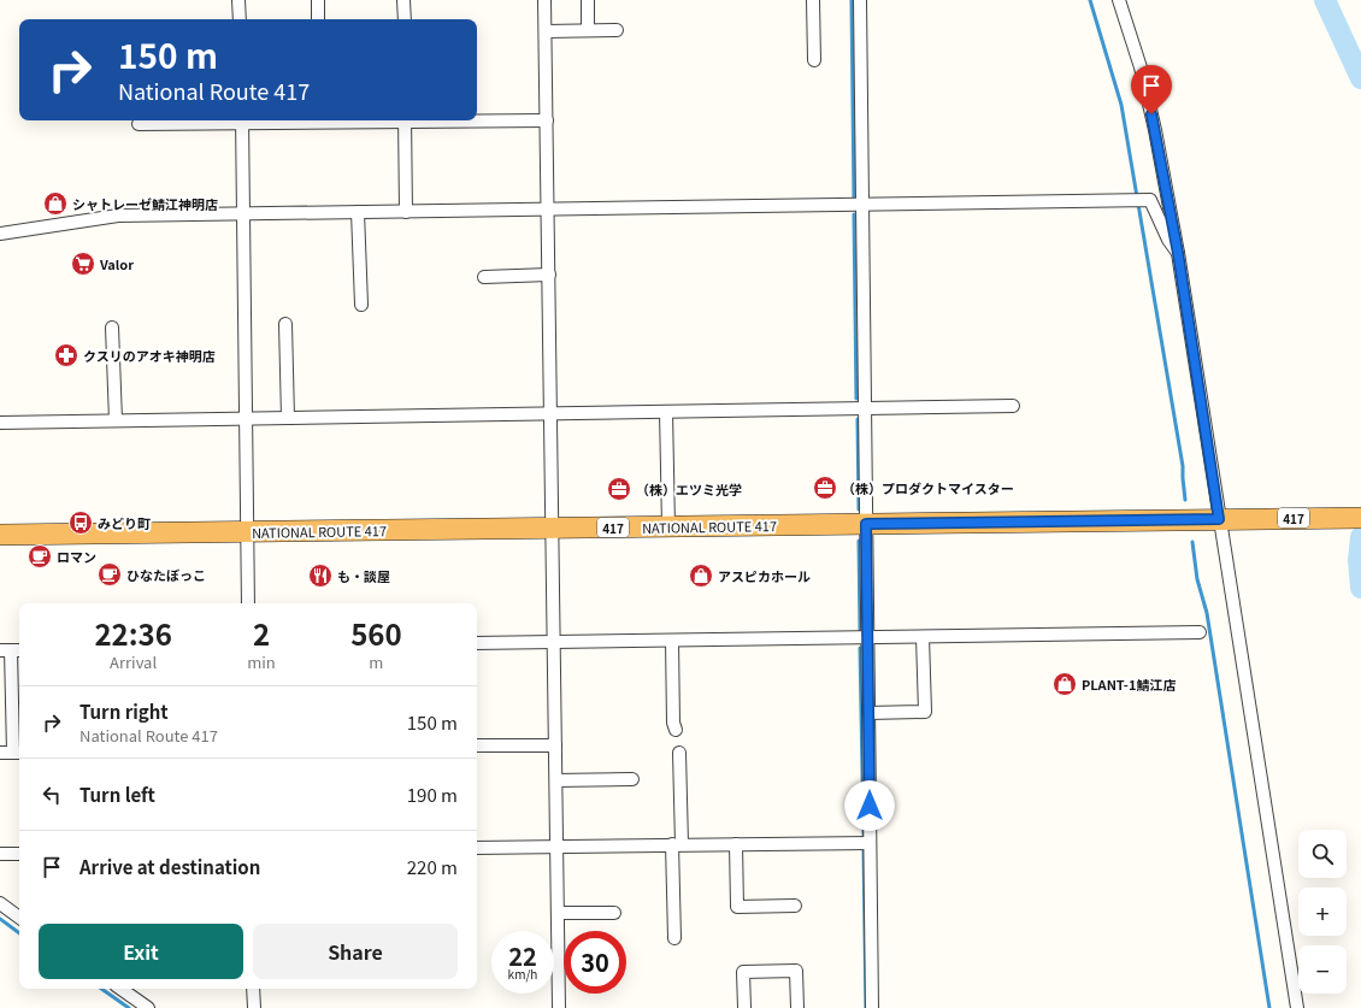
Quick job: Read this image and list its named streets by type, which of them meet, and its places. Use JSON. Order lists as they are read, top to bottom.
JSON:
{
  "streets": {
    "highway": ["417", "NATIONAL ROUTE 417"]
  },
  "places": {
    "shop": ["シャトレーゼ鯖江神明店", "アスピカホール", "PLANT-1鯖江店"],
    "supermarket": ["Valor"],
    "pharmacy": ["クスリのアオキ神明店"],
    "office": ["（株）プロダクトマイスター", "（株）エツミ光学"],
    "bus stop": ["みどり町"],
    "cafe": ["ロマン", "ひなたぼっこ"],
    "restaurant": ["も・談屋"]
  },
  "page": {
    "turn": ["150 m", "National Route 417"],
    "eta": [
      "22:36",
      "Arrival",
      "2",
      "min",
      "560",
      "m"
    ],
    "list": [
      {
        "name": "Turn right",
        "note": "National Route 417",
        "value": "150 m"
      },
      {
        "name": "Turn left",
        "value": "190 m"
      },
      {
        "name": "Arrive at destination",
        "value": "220 m"
      }
    ],
    "map_buttons": ["+", "−"],
    "buttons": ["Exit", "Share"],
    "speed": "22 km/h",
    "limit": "30"
  }
}
